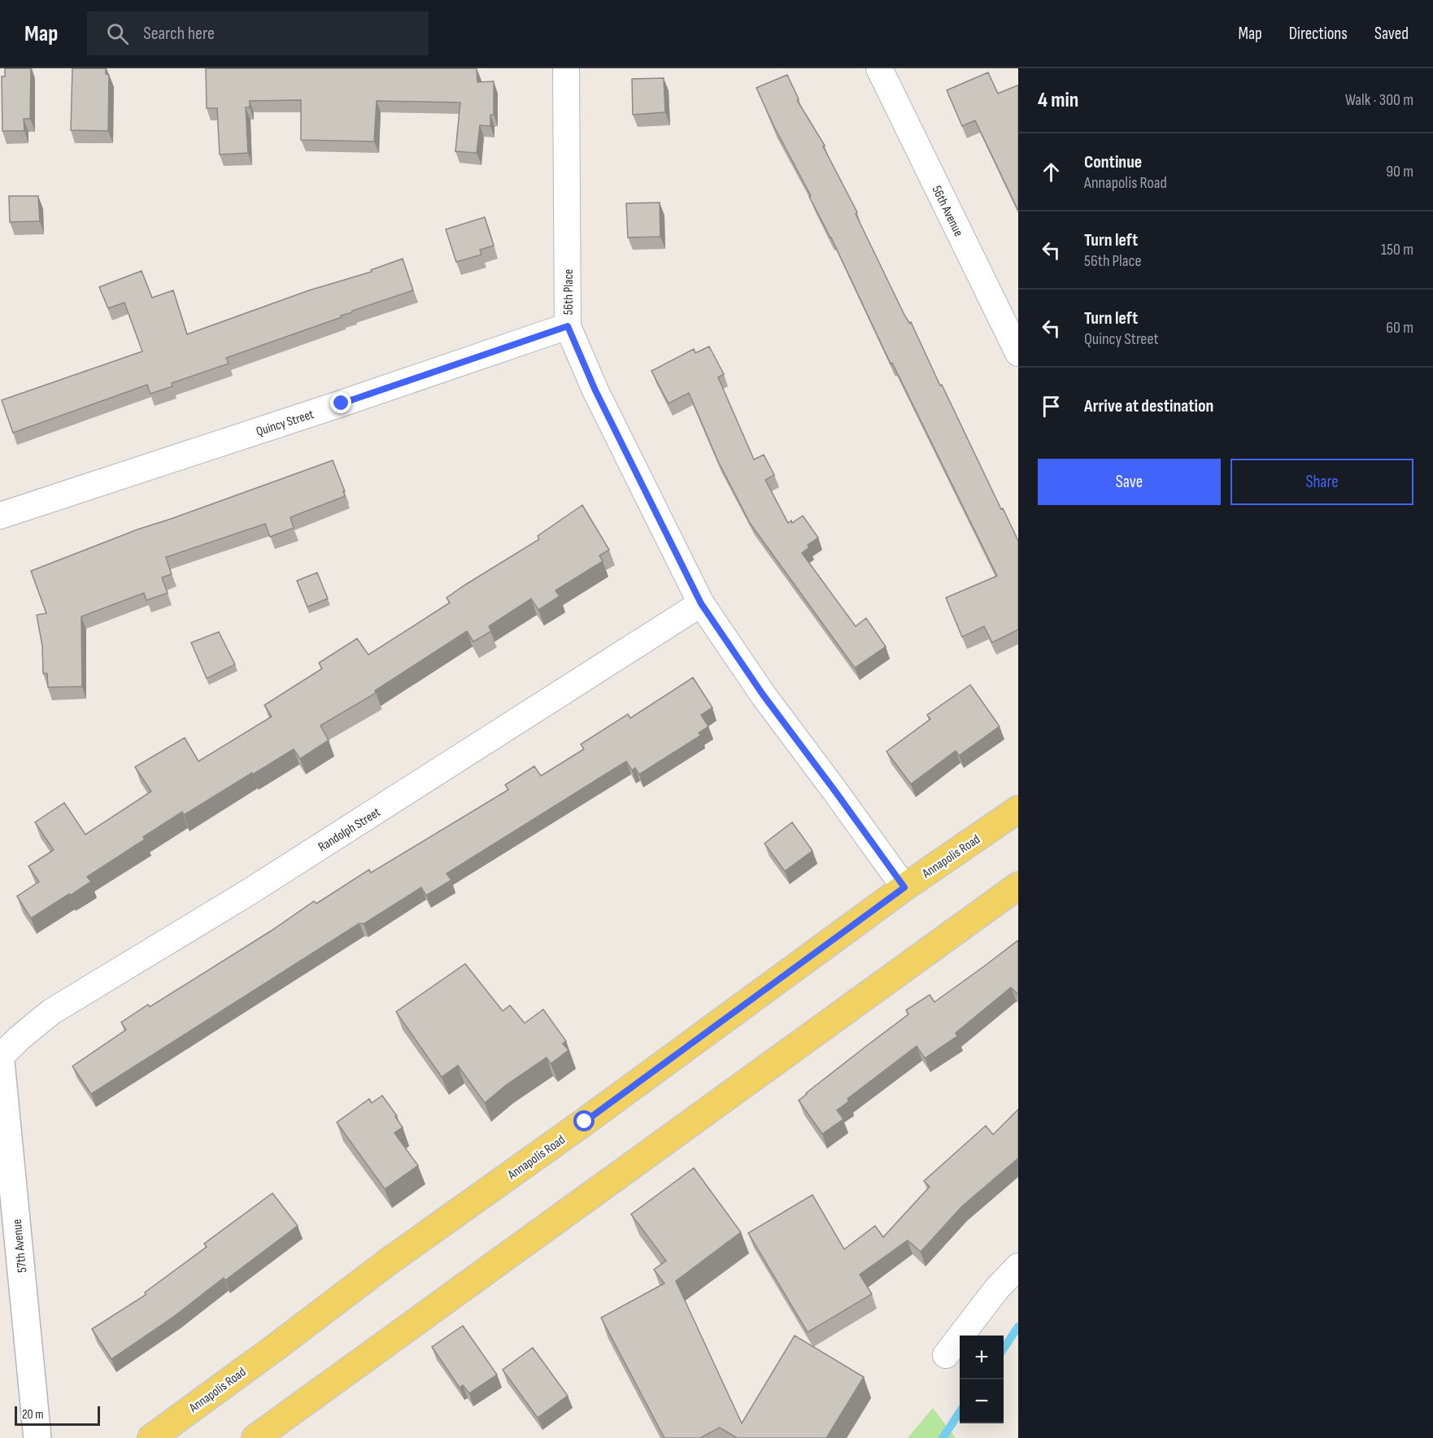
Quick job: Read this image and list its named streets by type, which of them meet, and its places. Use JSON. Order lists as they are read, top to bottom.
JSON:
{
  "streets": {
    "main road": ["Annapolis Road"],
    "street": [
      "56th Avenue",
      "56th Place",
      "Quincy Street",
      "Randolph Street",
      "57th Avenue"
    ]
  },
  "crossings": [
    ["56th Place", "Quincy Street"],
    ["56th Place", "Randolph Street"],
    ["56th Place", "Annapolis Road"],
    ["Randolph Street", "57th Avenue"]
  ],
  "scale_bar": "20 m",
  "page": {
    "header": "Map",
    "search": "Search here",
    "nav": ["Map", "Directions", "Saved"],
    "heading": ["4 min", "Walk · 300 m"],
    "list": [
      ["Continue", "Annapolis Road", "90 m"],
      ["Turn left", "56th Place", "150 m"],
      ["Turn left", "Quincy Street", "60 m"],
      "Arrive at destination"
    ],
    "buttons": ["Save", "Share"],
    "map_buttons": ["+", "−"],
    "scale": "20 m"
  }
}
